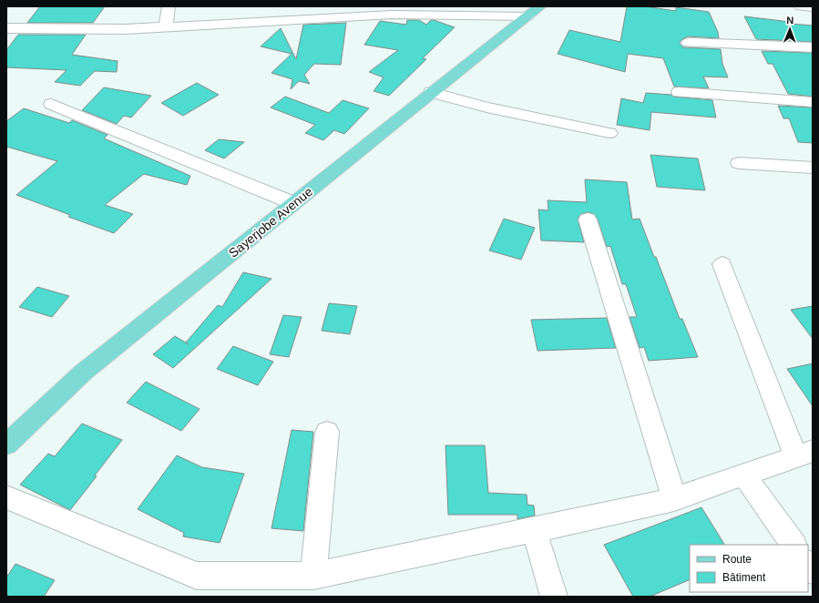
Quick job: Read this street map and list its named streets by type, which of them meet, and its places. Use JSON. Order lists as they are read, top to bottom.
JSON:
{
  "streets": {
    "main road": ["Sayerjobe Avenue"]
  },
  "legend": ["Route", "Bâtiment"],
  "north": "top"
}
